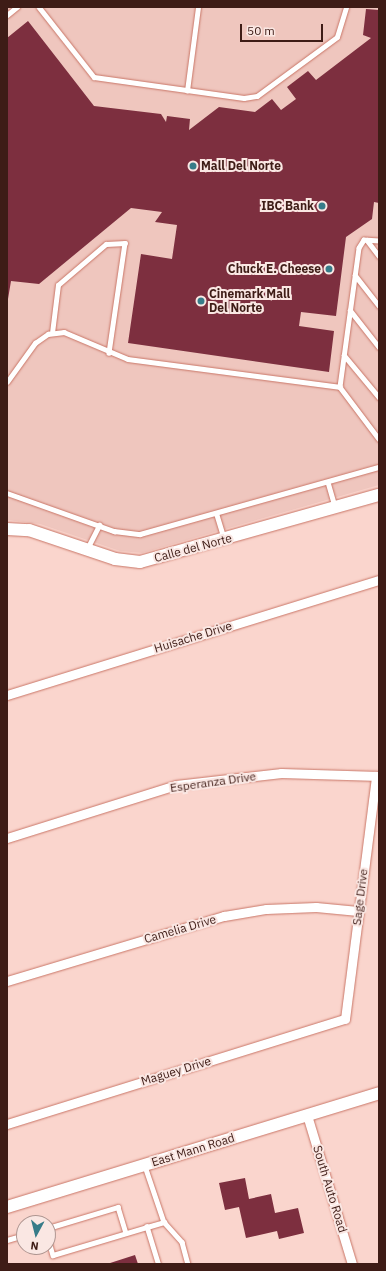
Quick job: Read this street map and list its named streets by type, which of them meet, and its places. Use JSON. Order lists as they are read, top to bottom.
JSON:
{
  "streets": {
    "street": [
      "Calle del Norte",
      "Huisache Drive",
      "Esperanza Drive",
      "Sage Drive",
      "Camelia Drive",
      "Maguey Drive",
      "East Mann Road",
      "South Auto Road"
    ]
  },
  "crossings": [
    ["Esperanza Drive", "Sage Drive"],
    ["Sage Drive", "Camelia Drive"],
    ["Sage Drive", "Maguey Drive"],
    ["East Mann Road", "South Auto Road"]
  ],
  "places": [
    "Mall Del Norte",
    "IBC Bank",
    "Chuck E. Cheese",
    "Cinemark Mall Del Norte"
  ],
  "scale_bar": "50 m",
  "north": "bottom"
}
